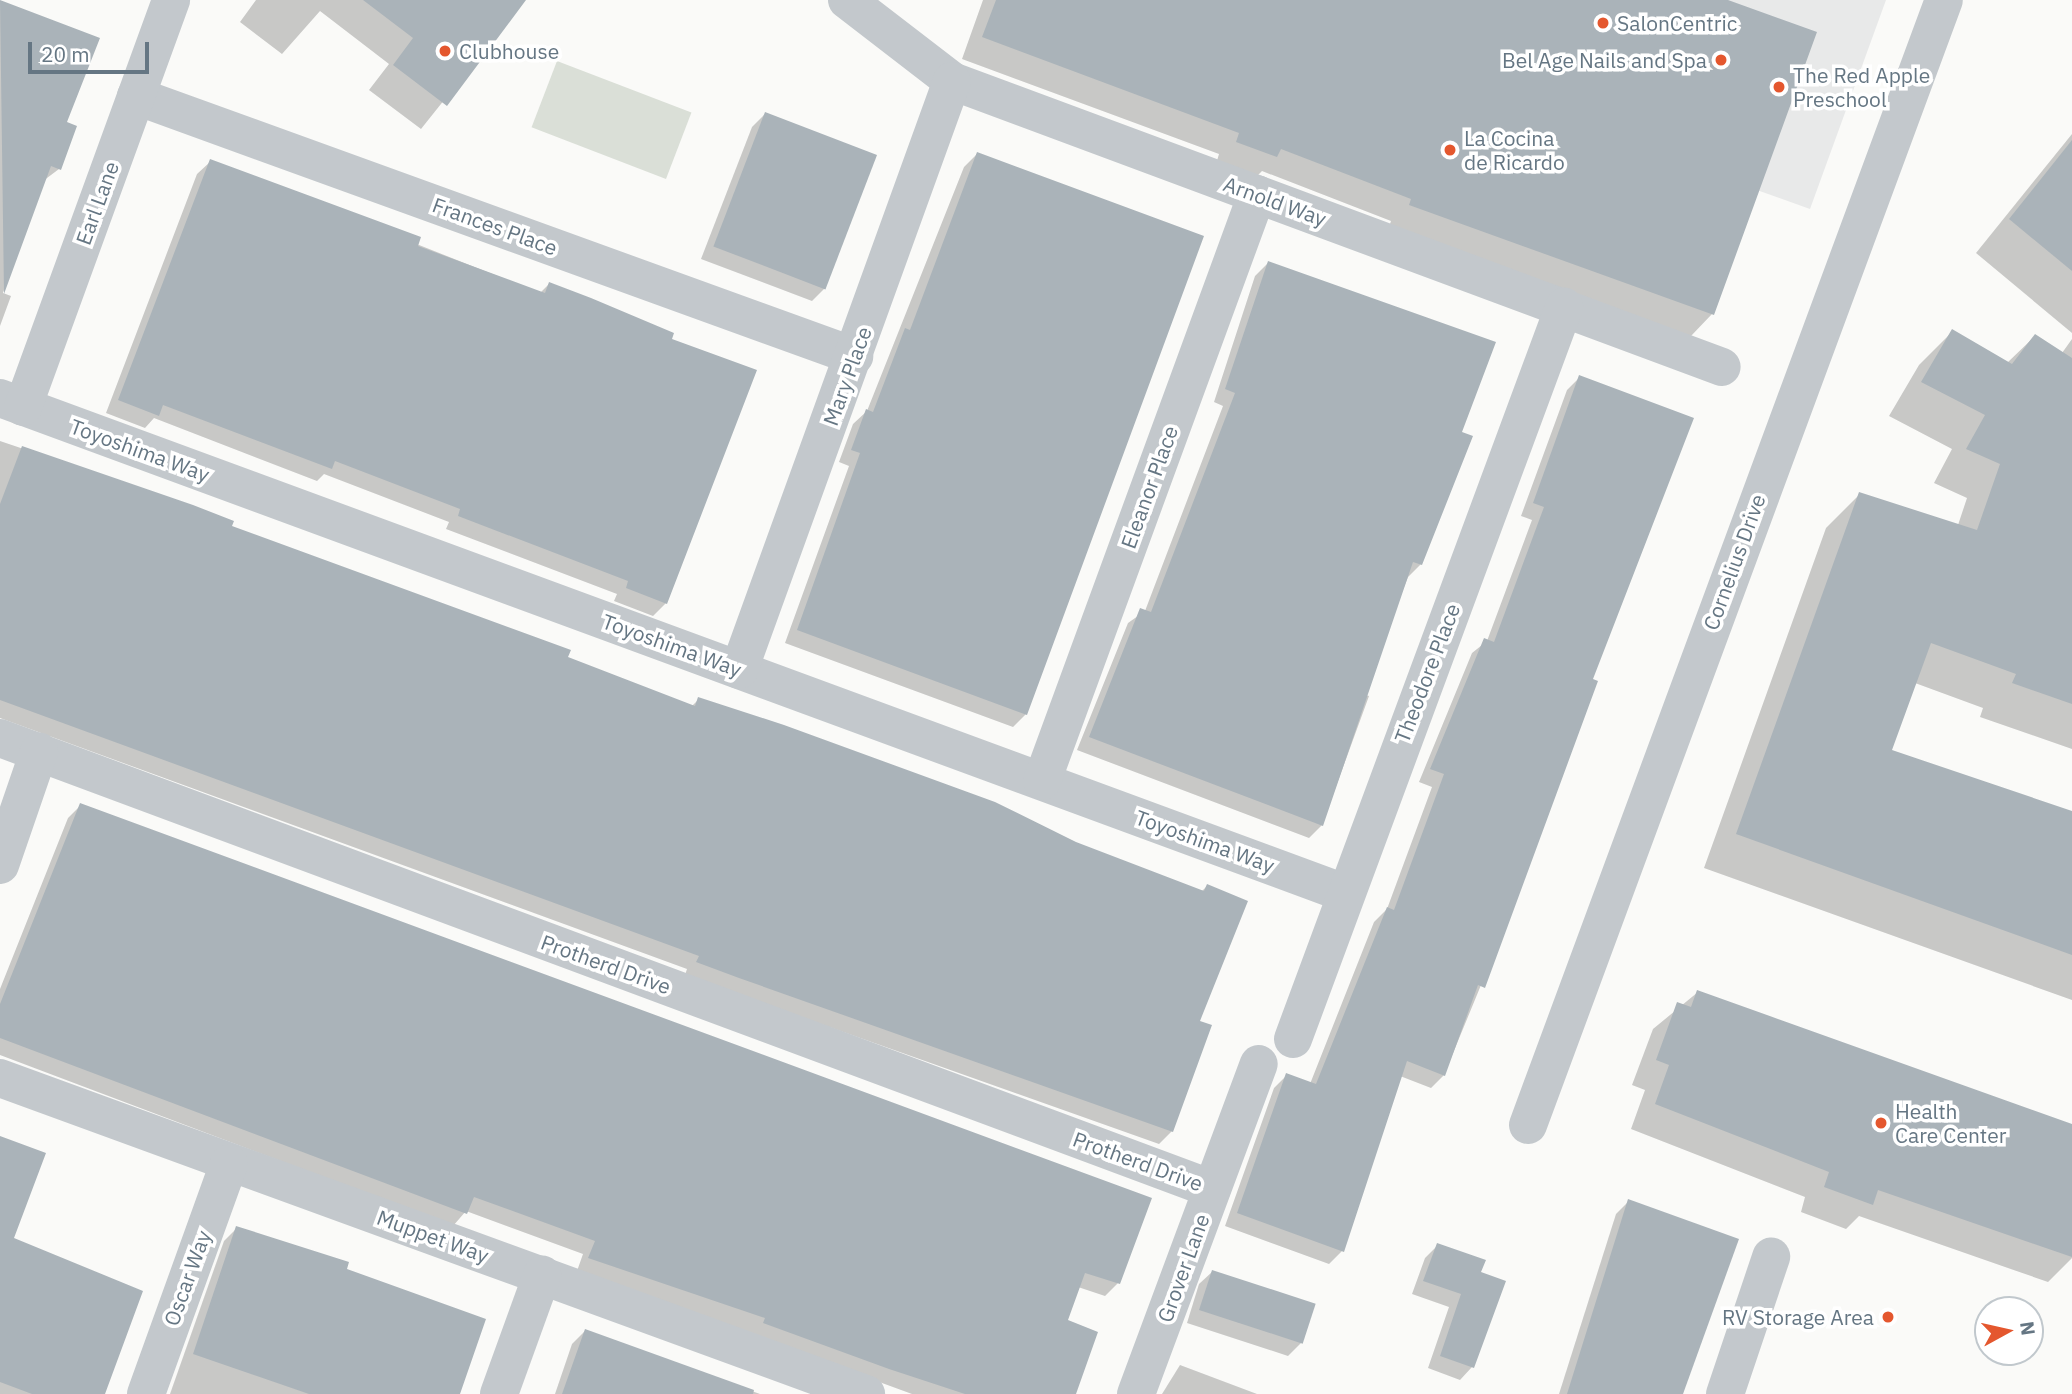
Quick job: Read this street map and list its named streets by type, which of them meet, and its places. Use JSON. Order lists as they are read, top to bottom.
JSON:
{
  "streets": {
    "street": [
      "Arnold Way",
      "Earl Lane",
      "Frances Place",
      "Mary Place",
      "Toyoshima Way",
      "Eleanor Place",
      "Cornelius Drive",
      "Theodore Place",
      "Protherd Drive",
      "Muppet Way",
      "Grover Lane",
      "Oscar Way"
    ]
  },
  "crossings": [
    ["Arnold Way", "Mary Place"],
    ["Arnold Way", "Eleanor Place"],
    ["Arnold Way", "Theodore Place"],
    ["Earl Lane", "Frances Place"],
    ["Earl Lane", "Toyoshima Way"],
    ["Frances Place", "Mary Place"],
    ["Mary Place", "Toyoshima Way"],
    ["Toyoshima Way", "Eleanor Place"],
    ["Toyoshima Way", "Theodore Place"],
    ["Protherd Drive", "Grover Lane"],
    ["Muppet Way", "Oscar Way"]
  ],
  "places": [
    "SalonCentric",
    "Clubhouse",
    "Bel Age Nails and Spa",
    "The Red Apple Preschool",
    "La Cocina de Ricardo",
    "Health Care Center",
    "RV Storage Area"
  ],
  "scale_bar": "20 m",
  "north": "right"
}
